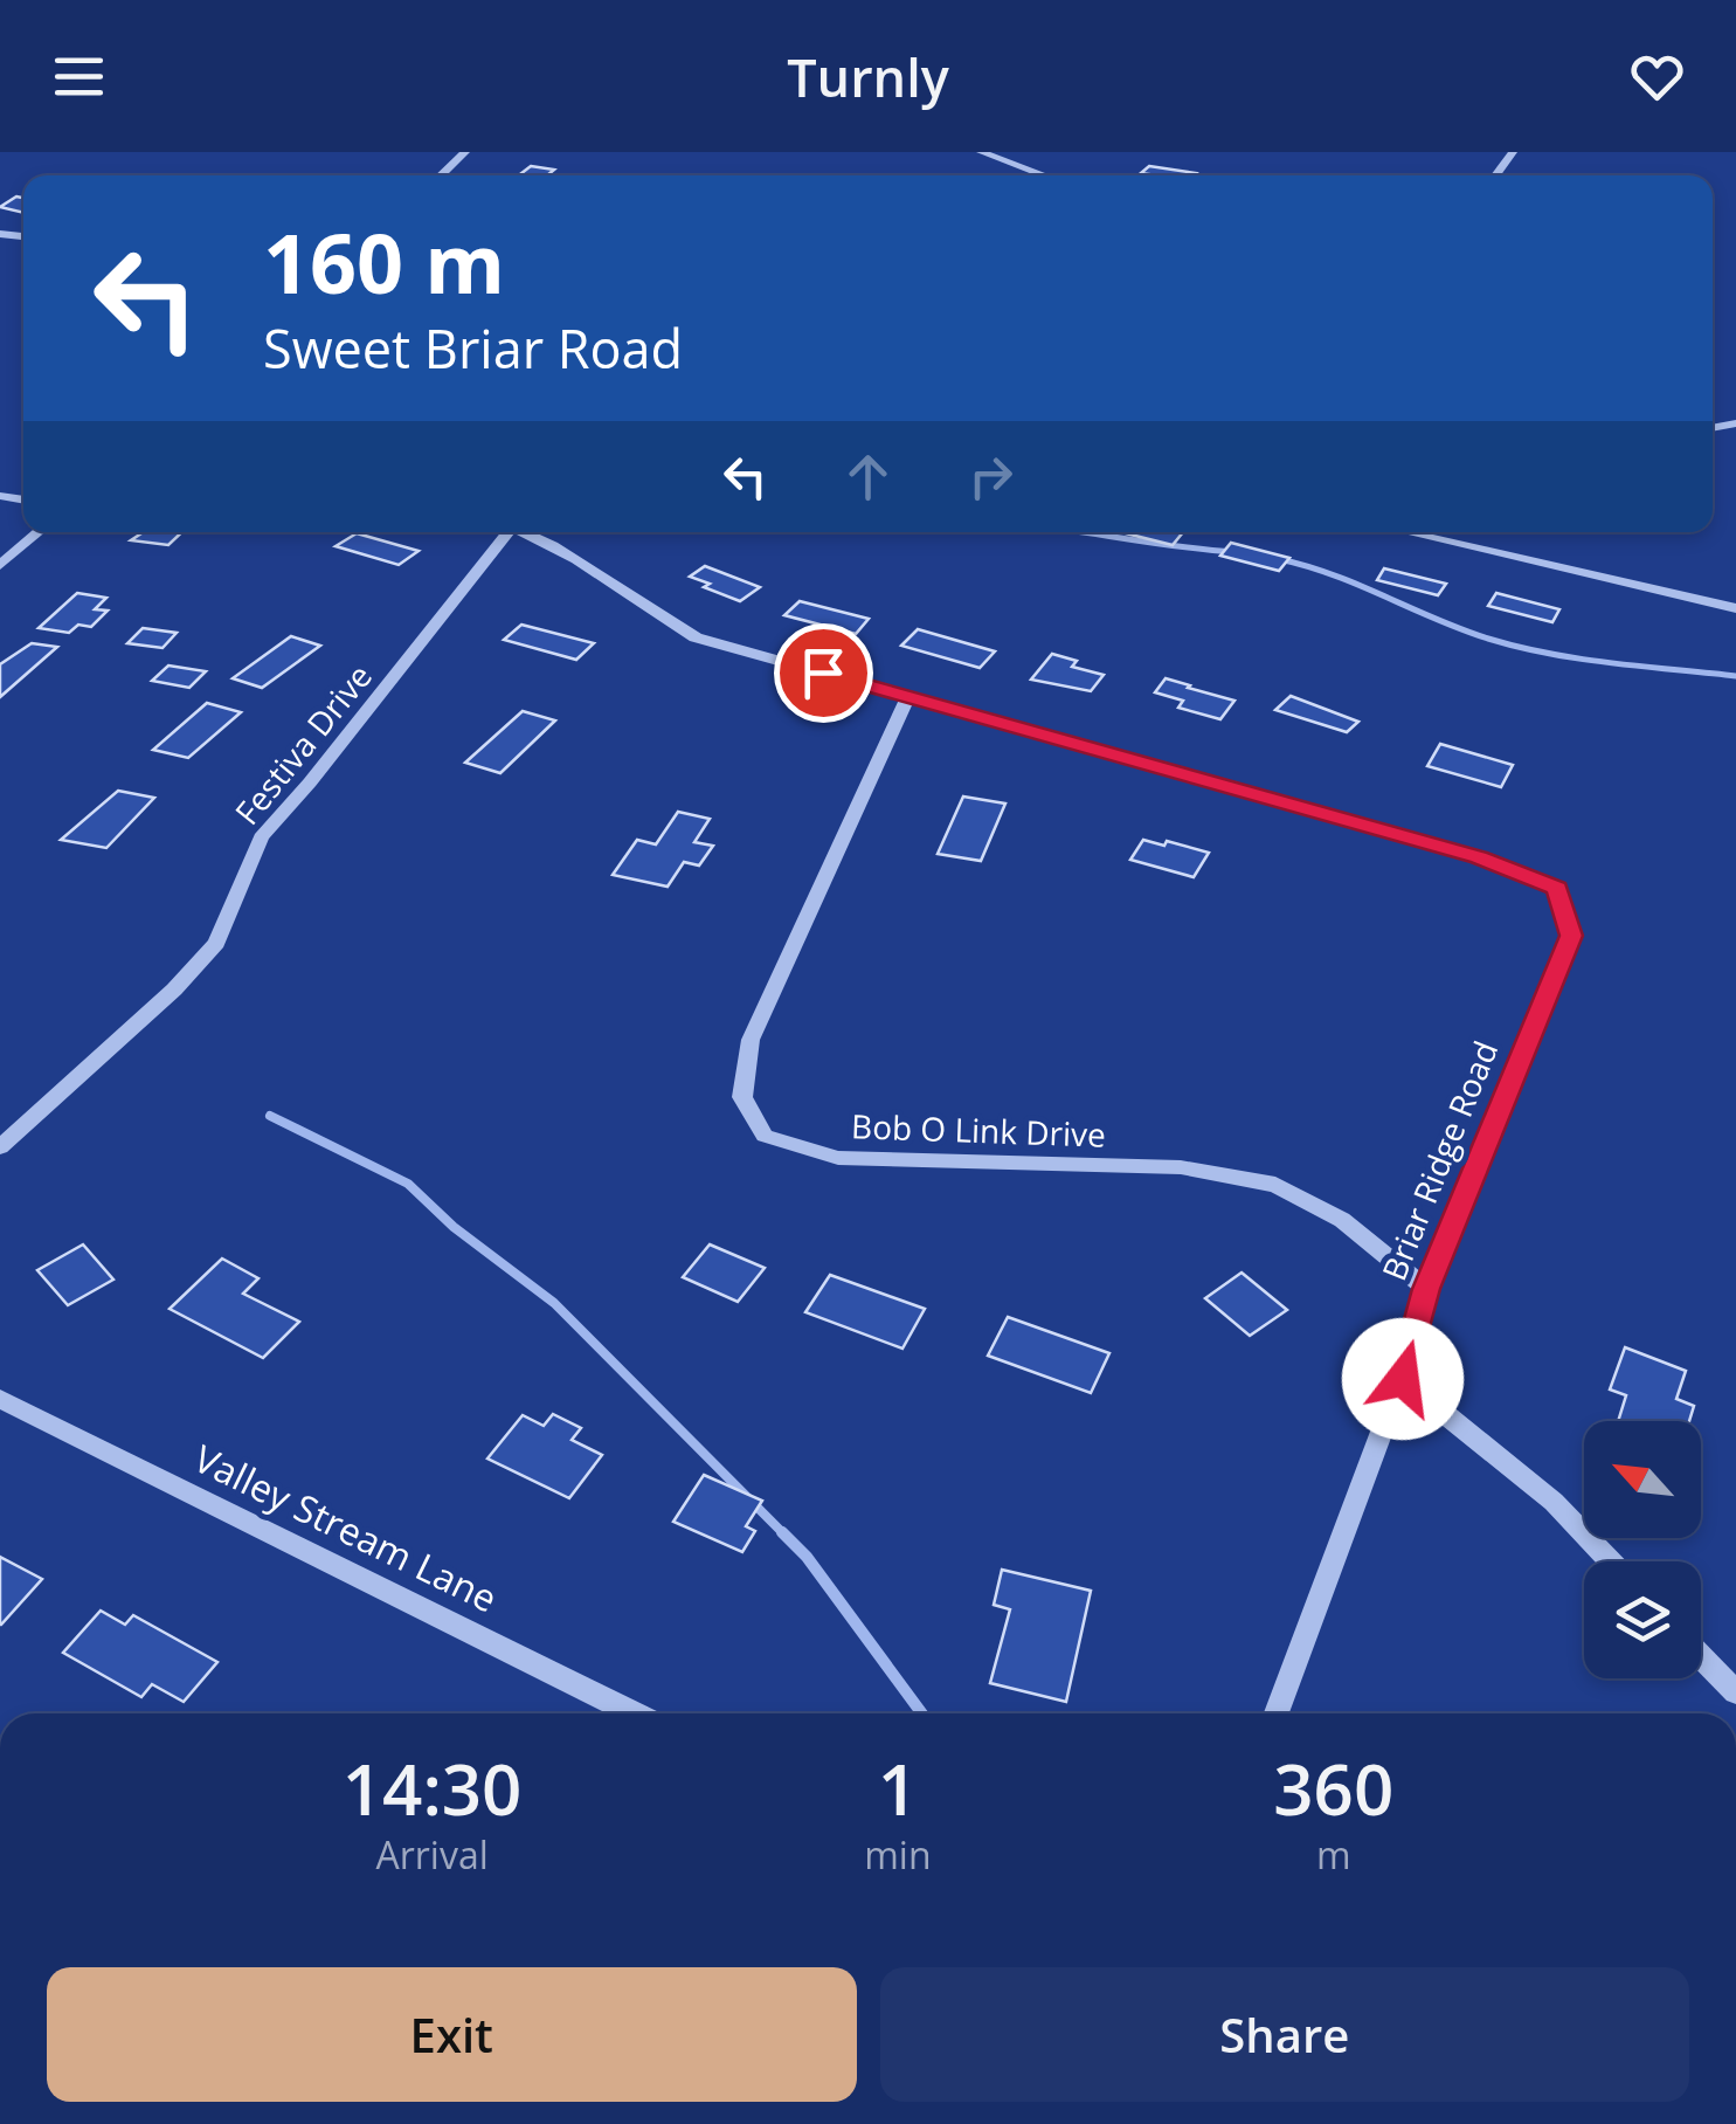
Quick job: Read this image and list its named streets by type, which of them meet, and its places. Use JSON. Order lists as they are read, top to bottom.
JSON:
{
  "streets": {
    "street": [
      "Festiva Drive",
      "Bob O Link Drive",
      "Briar Ridge Road",
      "Valley Stream Lane"
    ]
  },
  "crossings": [
    ["Bob O Link Drive", "Briar Ridge Road"]
  ],
  "north": "top left",
  "page": {
    "header": "Turnly",
    "turn": ["160 m", "Sweet Briar Road"],
    "eta": [
      "14:30",
      "Arrival",
      "1",
      "min",
      "360",
      "m"
    ],
    "buttons": ["Exit", "Share"]
  }
}
